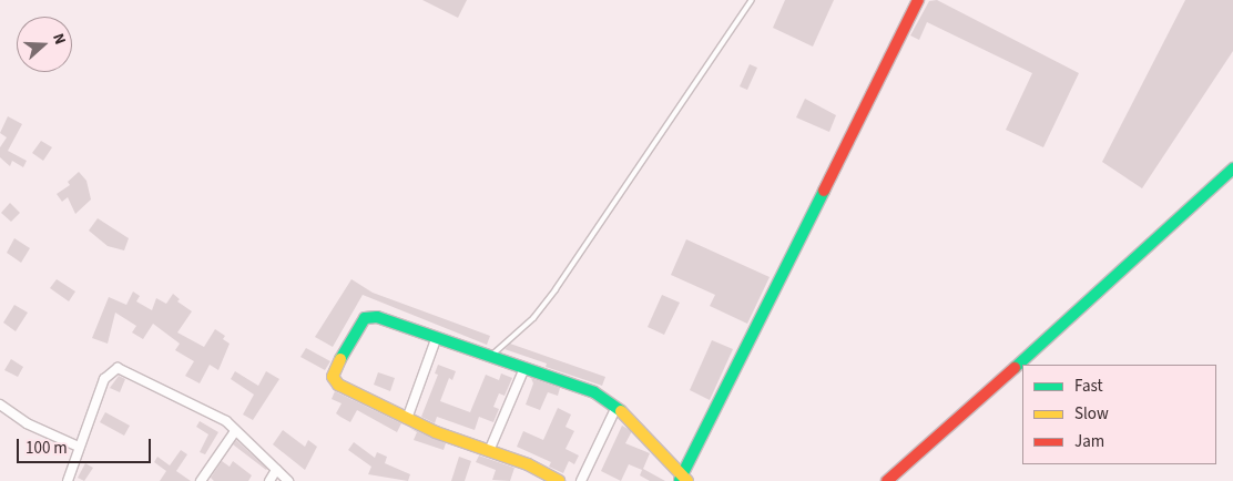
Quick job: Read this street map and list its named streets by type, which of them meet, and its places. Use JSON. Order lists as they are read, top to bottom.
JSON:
{
  "legend": ["Fast", "Slow", "Jam"],
  "scale_bar": "100 m",
  "north": "right"
}
